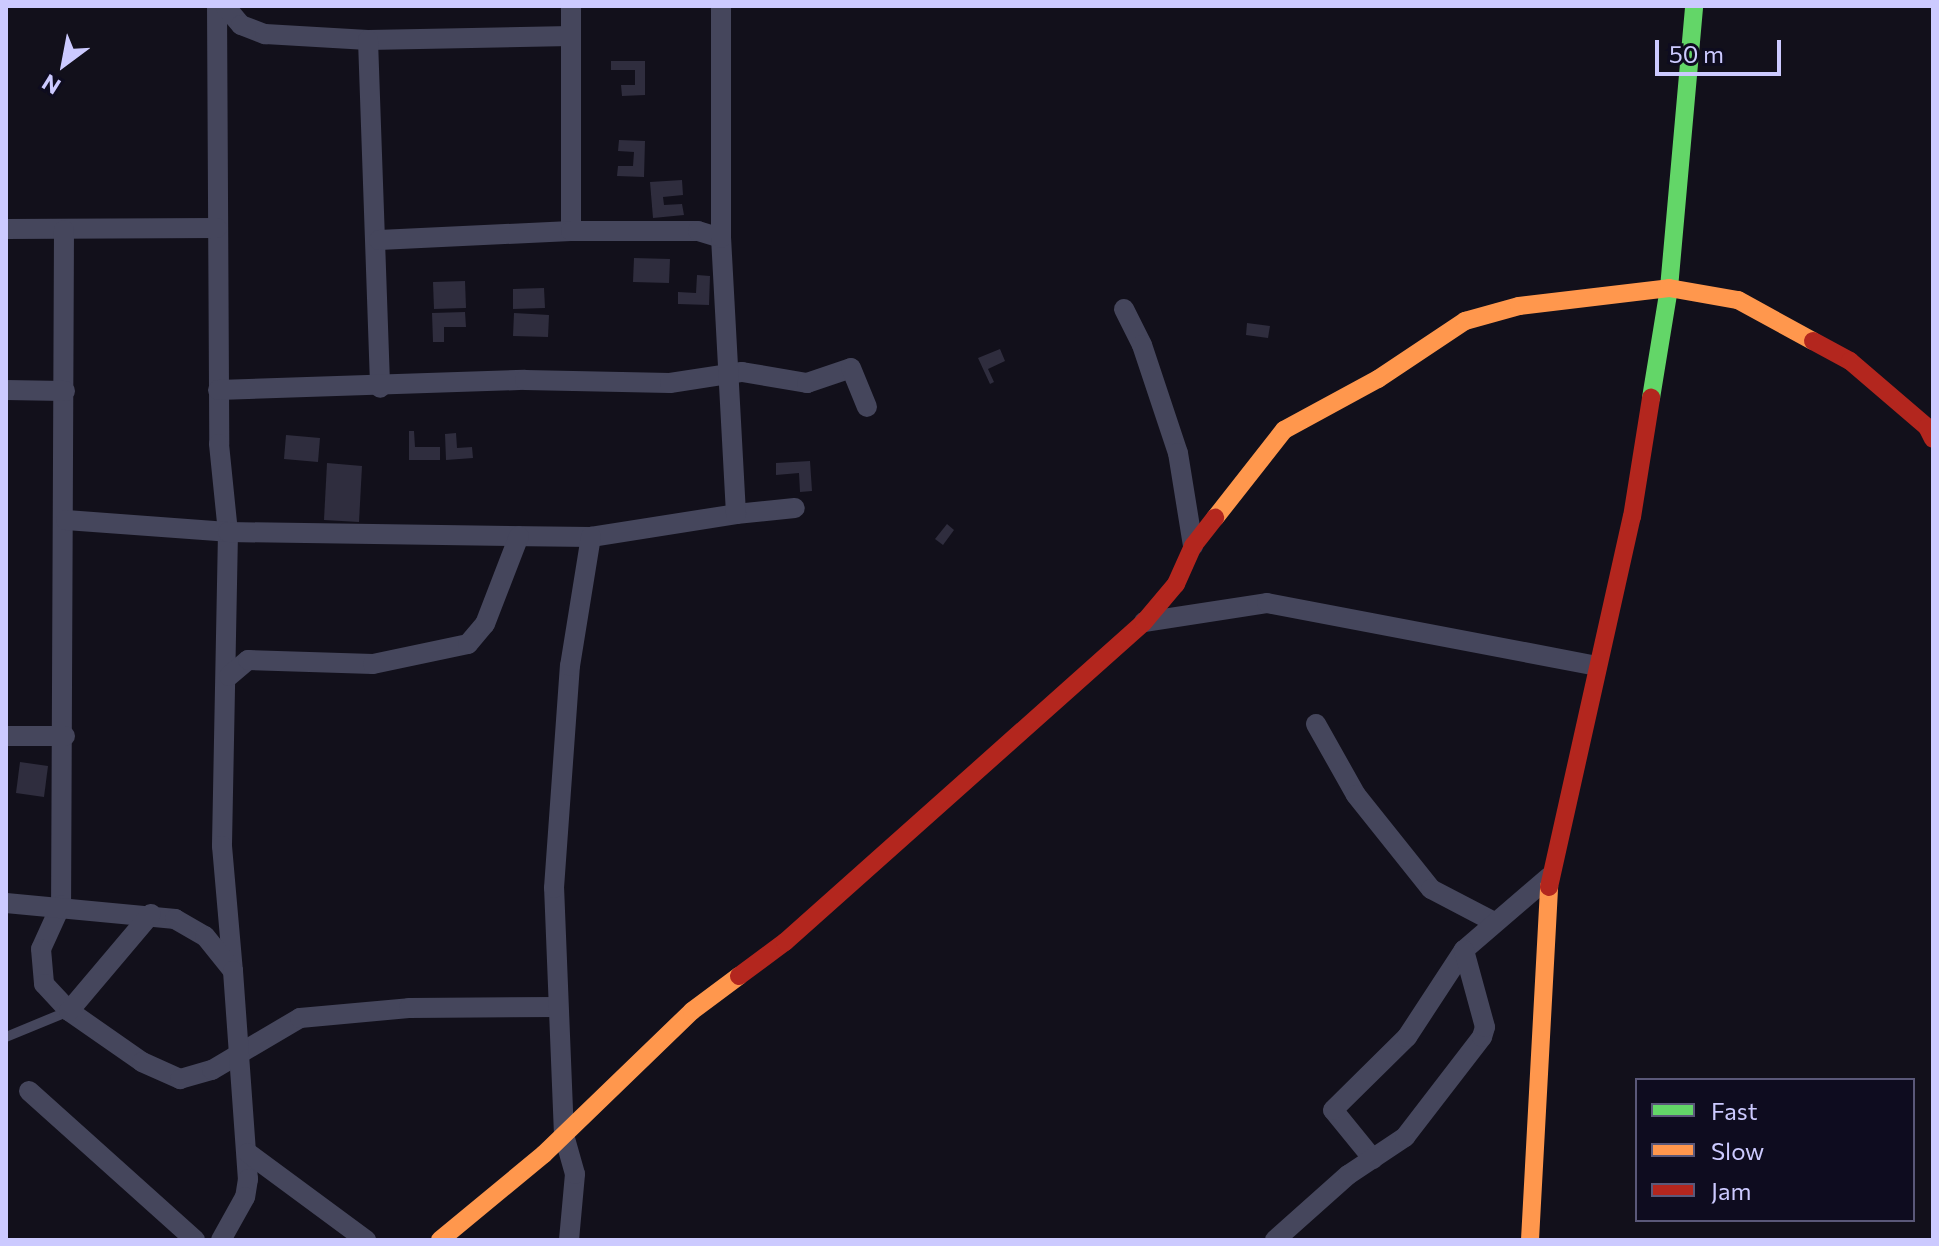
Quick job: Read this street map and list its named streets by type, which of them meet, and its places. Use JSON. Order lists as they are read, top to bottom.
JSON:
{
  "legend": ["Fast", "Slow", "Jam"],
  "scale_bar": "50 m",
  "north": "bottom left"
}
